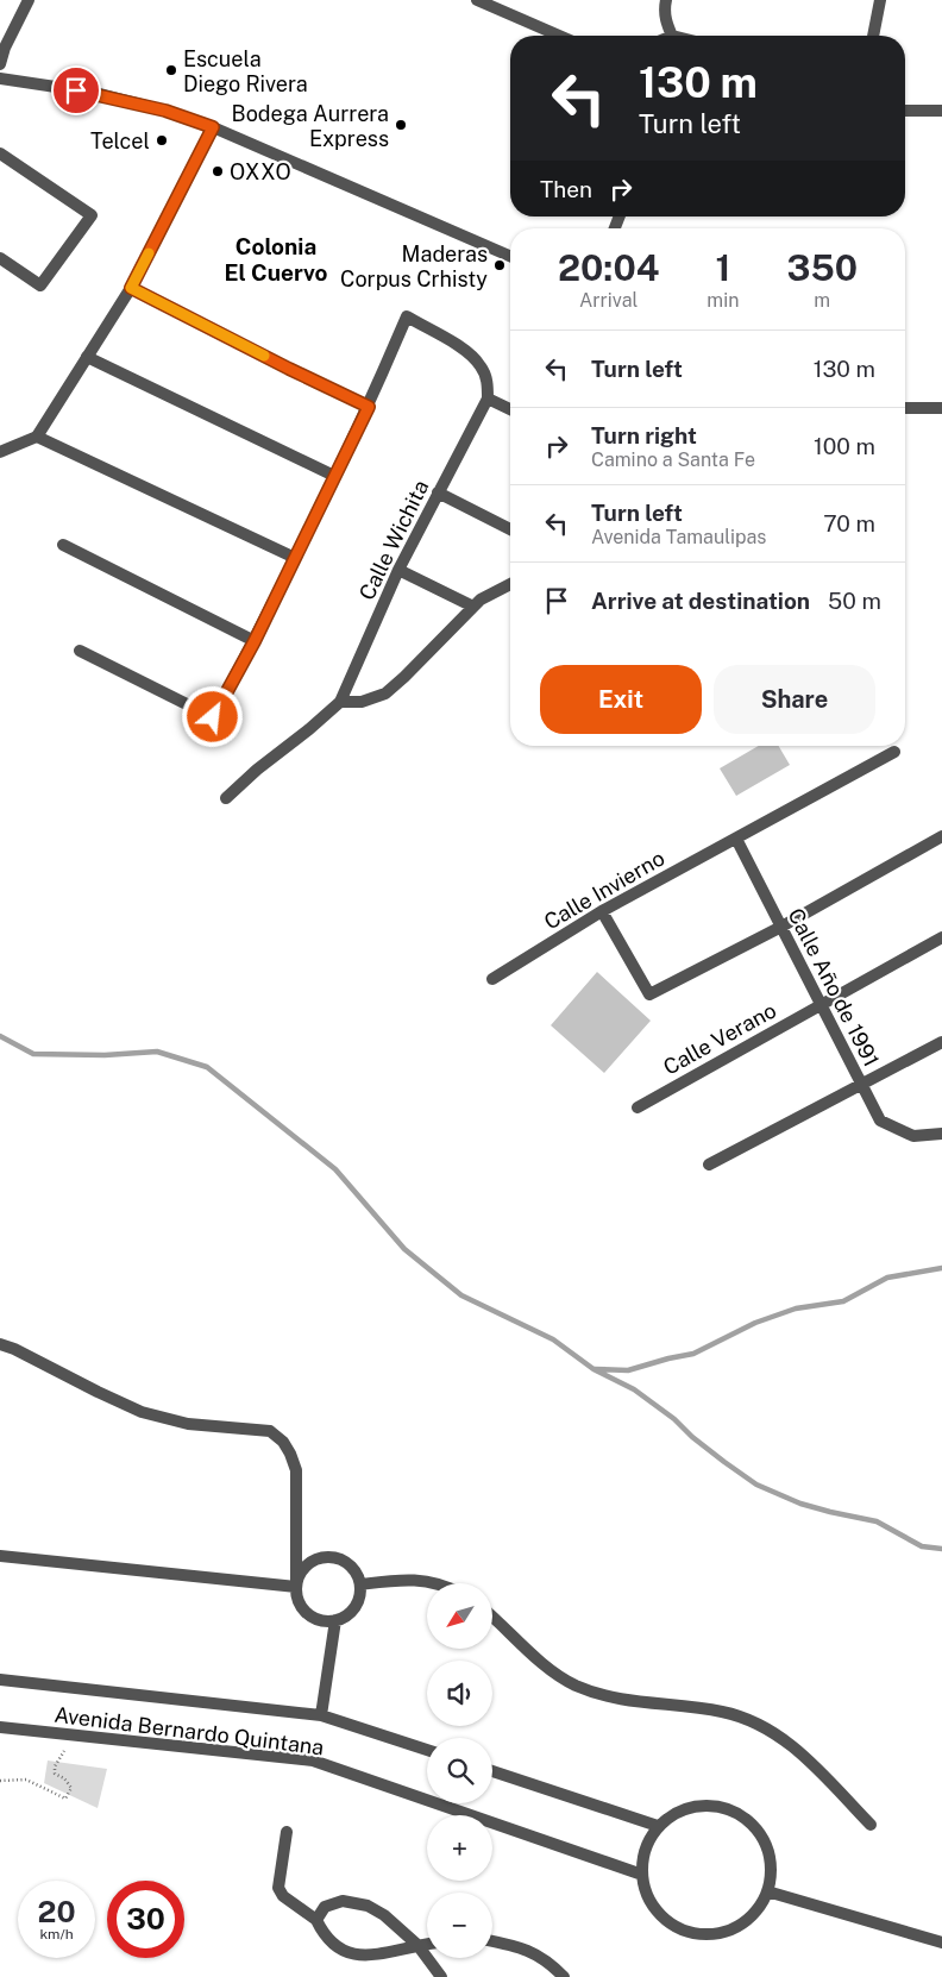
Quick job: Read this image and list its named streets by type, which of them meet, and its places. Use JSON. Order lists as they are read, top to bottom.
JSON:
{
  "streets": {
    "street": [
      "Calle Wichita",
      "Calle Invierno",
      "Calle Año de 1991",
      "Calle Verano",
      "Avenida Bernardo Quintana"
    ]
  },
  "crossings": [
    ["Calle Invierno", "Calle Año de 1991"],
    ["Calle Año de 1991", "Calle Verano"]
  ],
  "districts": ["Colonia El Cuervo"],
  "places": [
    "Escuela Diego Rivera",
    "Bodega Aurrera Express",
    "Telcel",
    "OXXO",
    "Maderas Corpus Crhisty"
  ],
  "north": "bottom left",
  "page": {
    "turn": ["130 m", "Turn left"],
    "then": "Then",
    "eta": [
      "20:04",
      "Arrival",
      "1",
      "min",
      "350",
      "m"
    ],
    "list": [
      {
        "name": "Turn left",
        "value": "130 m"
      },
      {
        "name": "Turn right",
        "note": "Camino a Santa Fe",
        "value": "100 m"
      },
      {
        "name": "Turn left",
        "note": "Avenida Tamaulipas",
        "value": "70 m"
      },
      {
        "name": "Arrive at destination",
        "value": "50 m"
      }
    ],
    "buttons": ["Exit", "Share"],
    "map_buttons": ["+", "−"],
    "speed": "20 km/h",
    "limit": "30"
  }
}
